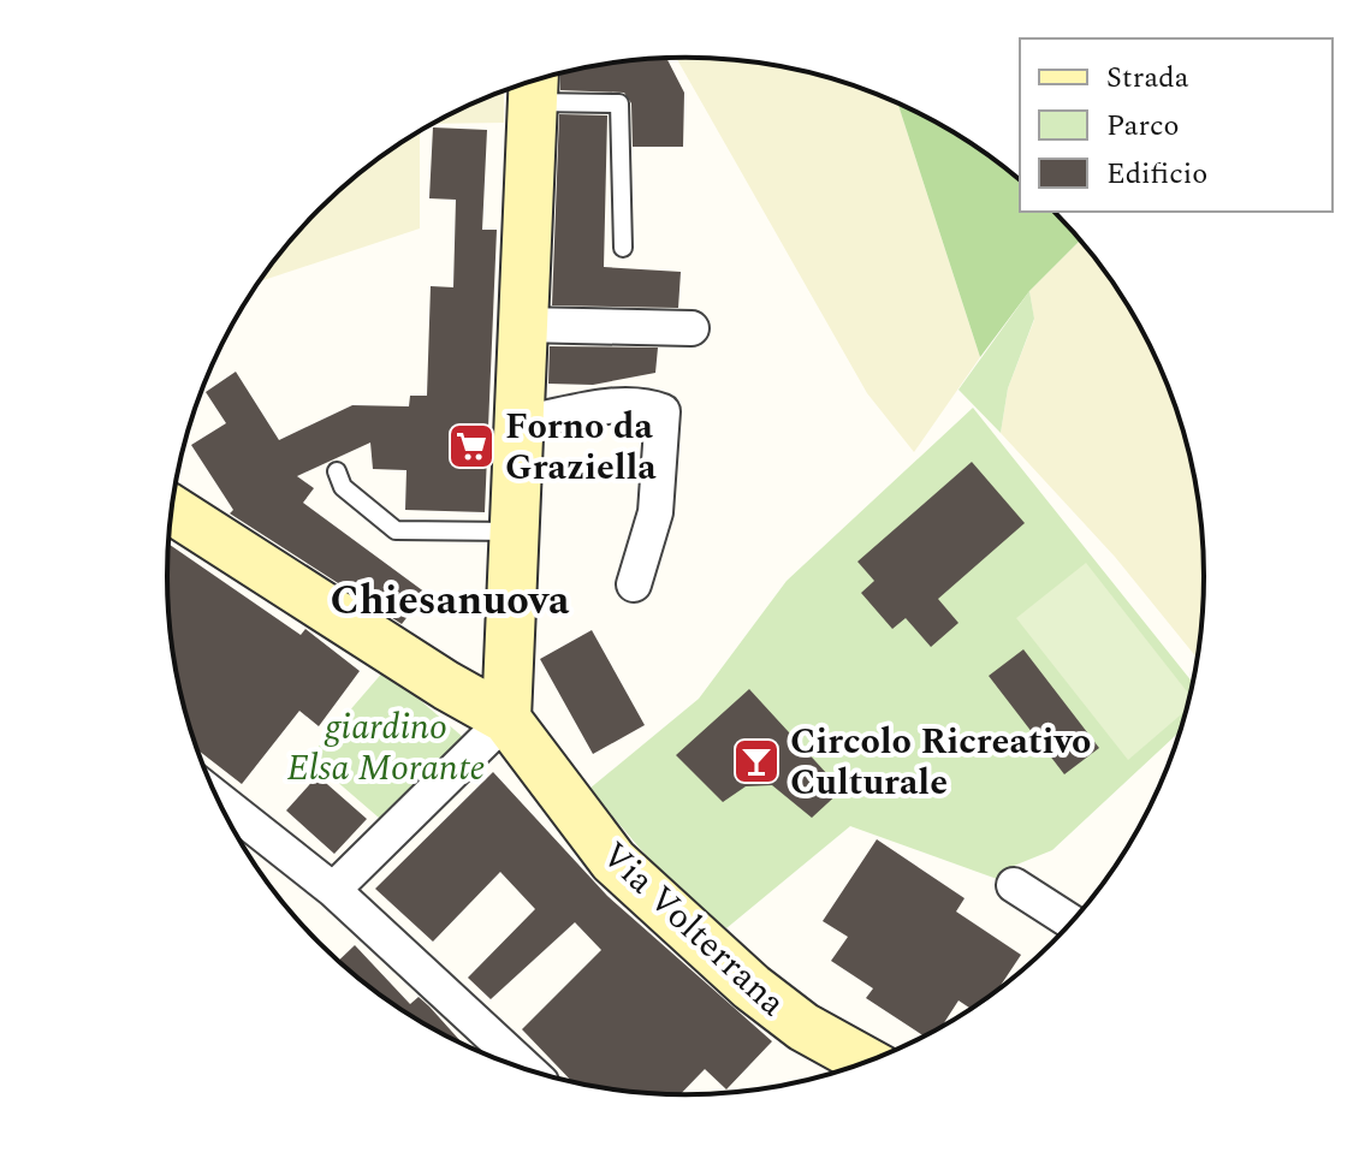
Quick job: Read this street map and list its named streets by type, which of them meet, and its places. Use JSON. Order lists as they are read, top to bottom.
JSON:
{
  "streets": {
    "main road": ["Via Volterrana"]
  },
  "districts": ["Chiesanuova"],
  "parks": ["giardino Elsa Morante"],
  "places": {
    "supermarket": ["Forno da Graziella"],
    "bar": ["Circolo Ricreativo Culturale"]
  },
  "legend": ["Strada", "Parco", "Edificio"]
}
